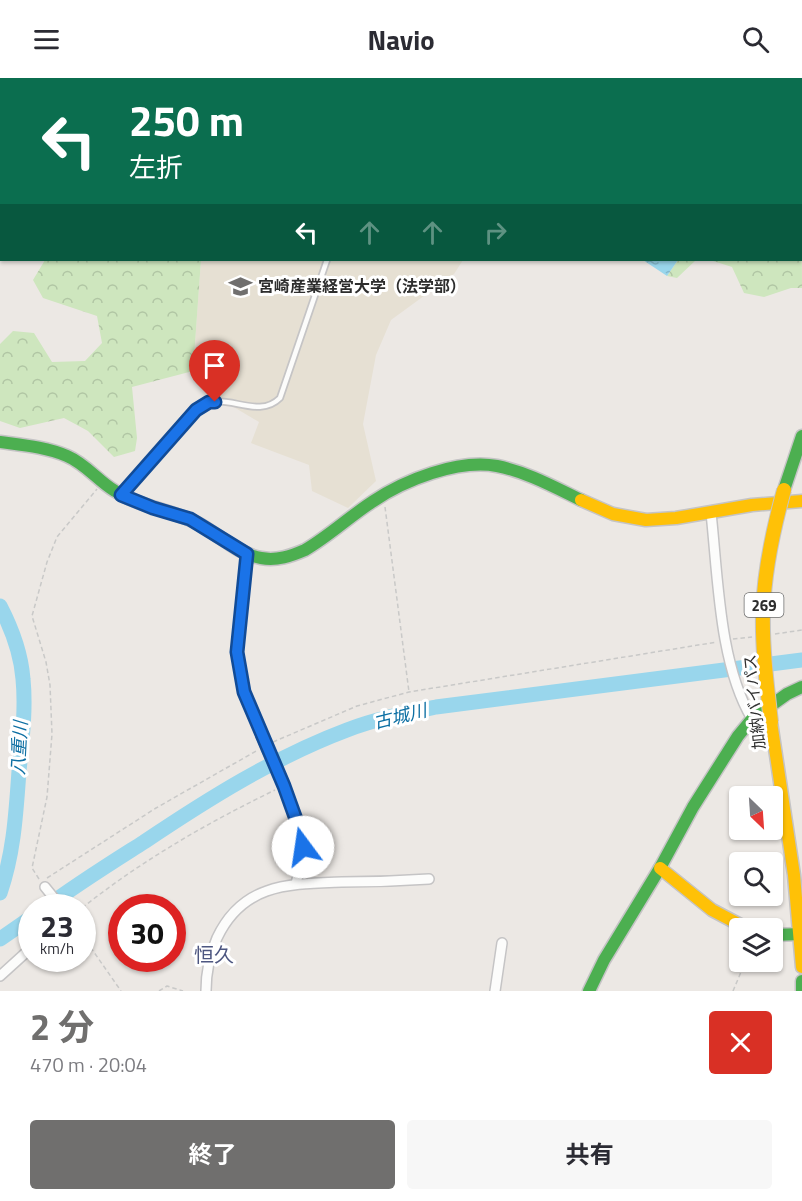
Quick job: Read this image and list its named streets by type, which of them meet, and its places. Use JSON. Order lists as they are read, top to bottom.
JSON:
{
  "streets": {
    "main road": ["269", "加納バイパス"]
  },
  "districts": ["恒久"],
  "water": ["古城川", "八重川"],
  "places": {
    "school or university": ["宮崎産業経営大学（法学部）"]
  },
  "north": "bottom right",
  "page": {
    "header": "Navio",
    "turn": ["250 m", "左折"],
    "speed": "23 km/h",
    "limit": "30",
    "heading": ["2 分", "470 m · 20:04"],
    "buttons": ["終了", "共有"]
  }
}
